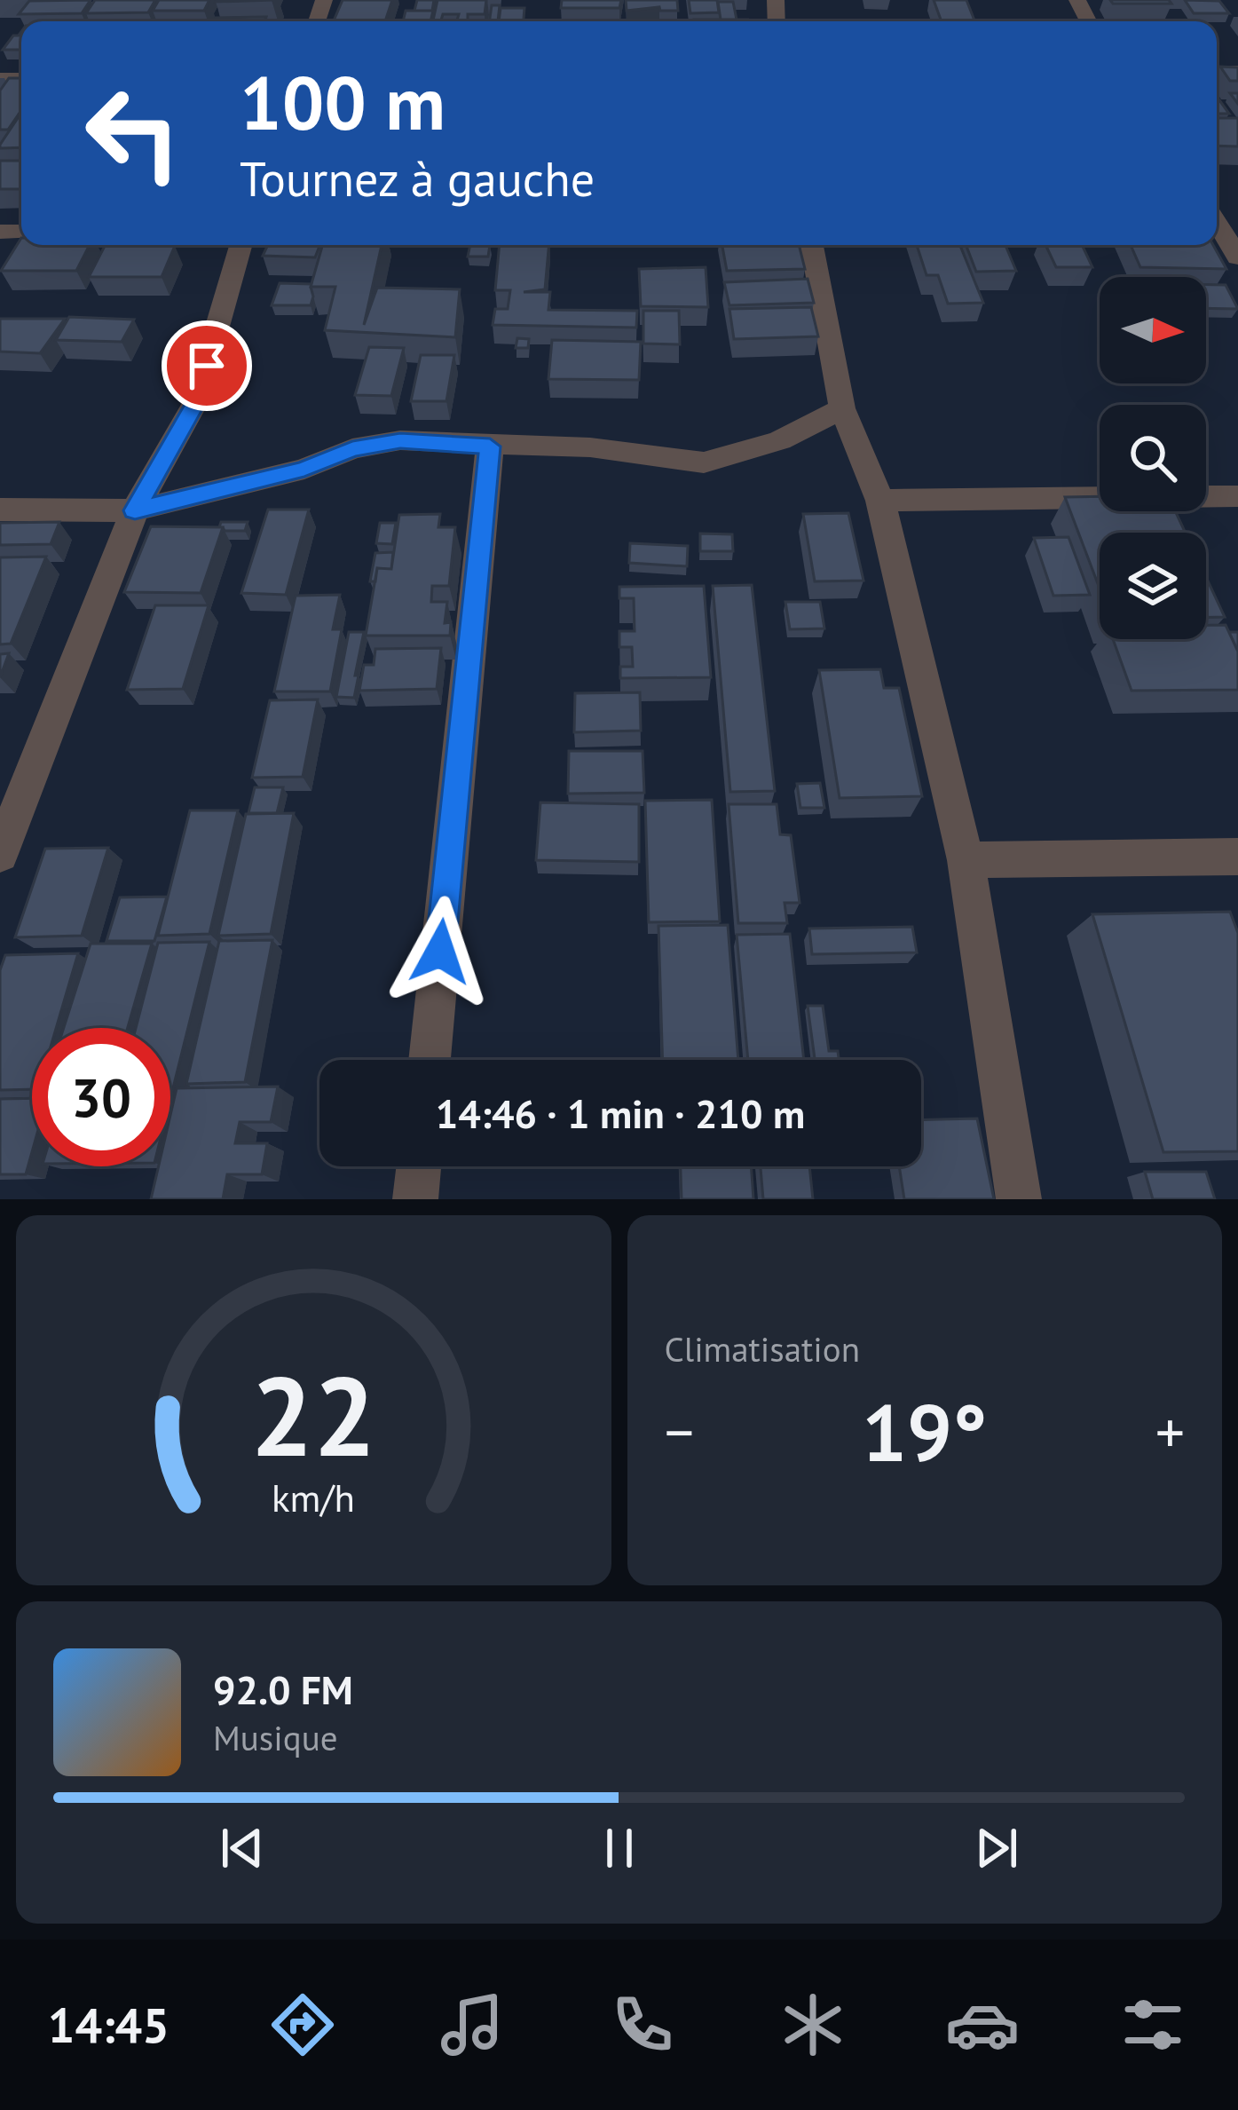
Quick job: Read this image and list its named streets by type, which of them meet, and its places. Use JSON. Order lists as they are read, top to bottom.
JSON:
{
  "north": "right",
  "page": {
    "turn": ["100 m", "Tournez à gauche"],
    "limit": "30",
    "trip": "14:46 · 1 min · 210 m",
    "tile": "Climatisation",
    "heat": ["−", "19°", "+"],
    "song": ["92.0 FM", "Musique"],
    "tabs": "14:45",
    "gauge": ["22", "km/h"]
  }
}
